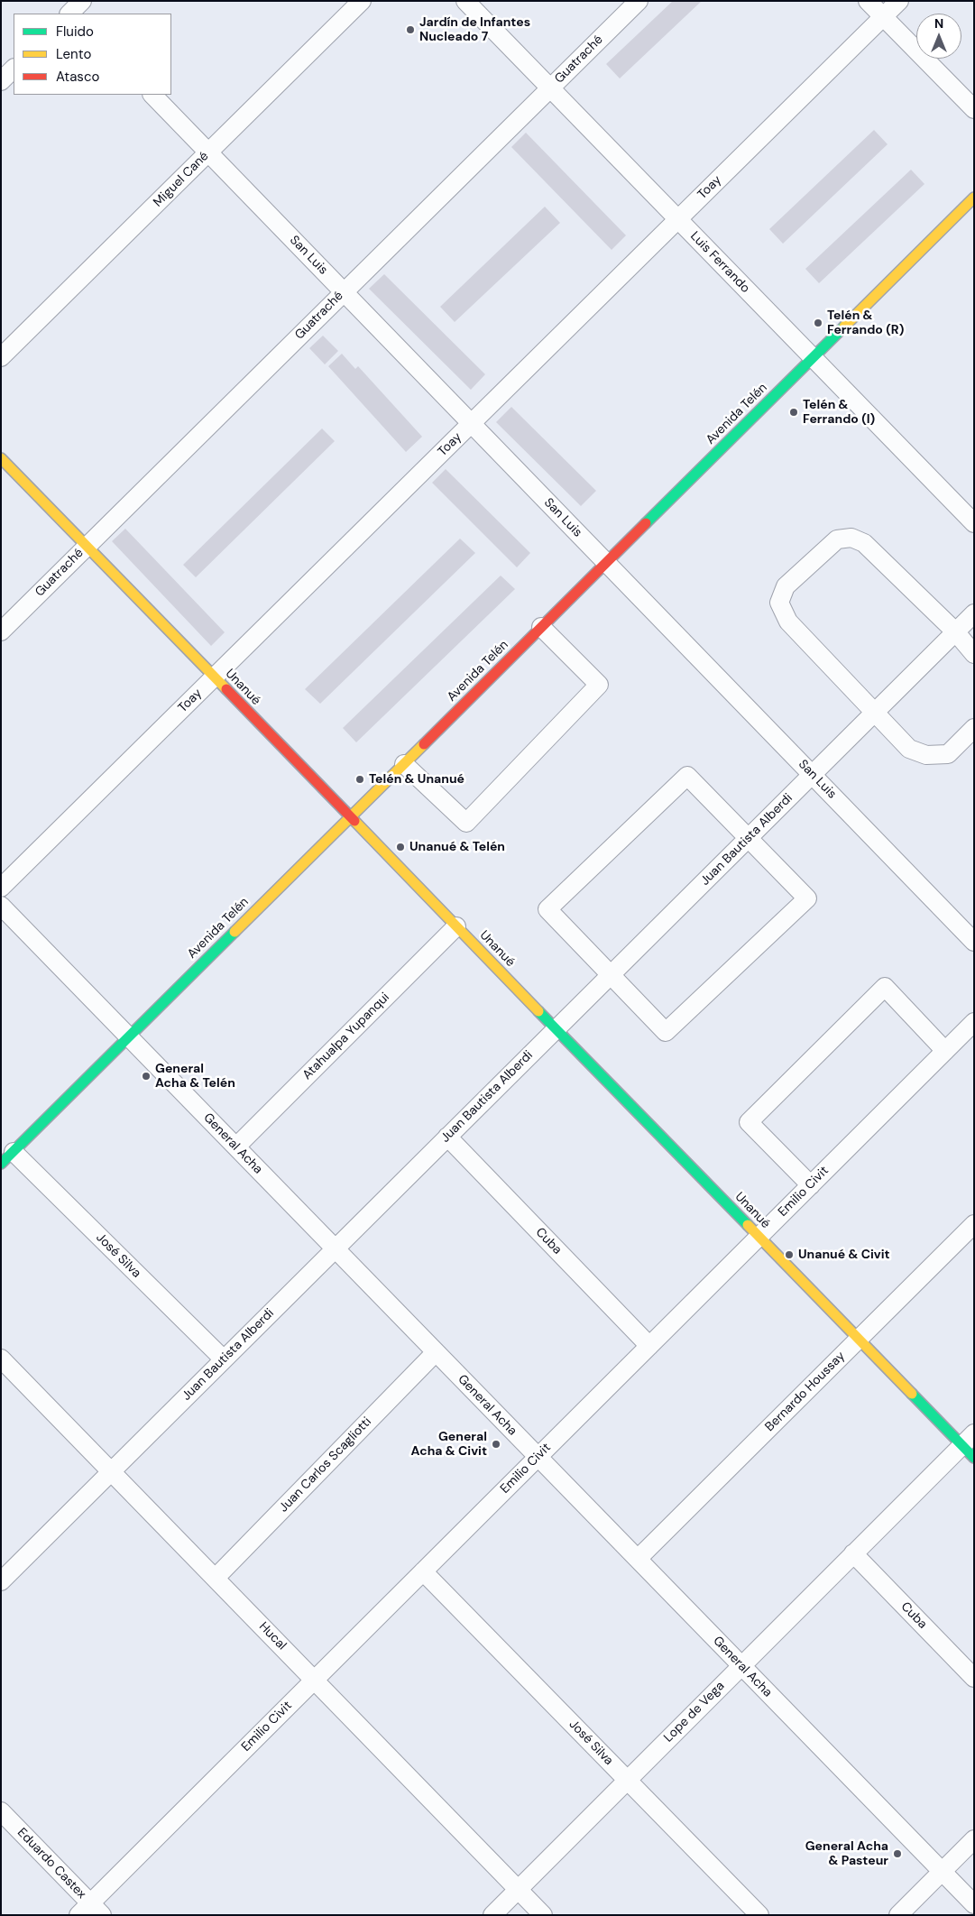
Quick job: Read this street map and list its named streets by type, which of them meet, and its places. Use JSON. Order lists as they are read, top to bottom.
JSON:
{
  "streets": {
    "street": [
      "Guatraché",
      "Miguel Cané",
      "Toay",
      "San Luis",
      "Luis Ferrando",
      "Avenida Telén",
      "Unanué",
      "Juan Bautista Alberdi",
      "Atahualpa Yupanqui",
      "General Acha",
      "Emilio Civit",
      "Cuba",
      "José Silva",
      "Bernardo Houssay",
      "Juan Carlos Scagliotti",
      "Hucal",
      "Lope de Vega",
      "Eduardo Castex"
    ]
  },
  "crossings": [
    ["Guatraché", "San Luis"],
    ["Guatraché", "Luis Ferrando"],
    ["Guatraché", "Unanué"],
    ["Miguel Cané", "San Luis"],
    ["Toay", "San Luis"],
    ["Toay", "Luis Ferrando"],
    ["Toay", "Unanué"],
    ["San Luis", "Avenida Telén"],
    ["San Luis", "Juan Bautista Alberdi"],
    ["Luis Ferrando", "Avenida Telén"],
    ["Avenida Telén", "Unanué"],
    ["Avenida Telén", "General Acha"],
    ["Avenida Telén", "José Silva"],
    ["Unanué", "Juan Bautista Alberdi"],
    ["Unanué", "Atahualpa Yupanqui"],
    ["Unanué", "Emilio Civit"],
    ["Unanué", "Bernardo Houssay"],
    ["Unanué", "Lope de Vega"],
    ["Juan Bautista Alberdi", "General Acha"],
    ["Juan Bautista Alberdi", "Cuba"],
    ["Juan Bautista Alberdi", "José Silva"],
    ["Juan Bautista Alberdi", "Hucal"],
    ["Atahualpa Yupanqui", "General Acha"],
    ["General Acha", "Emilio Civit"],
    ["General Acha", "Bernardo Houssay"],
    ["General Acha", "Juan Carlos Scagliotti"],
    ["General Acha", "Lope de Vega"],
    ["Emilio Civit", "Cuba"],
    ["Emilio Civit", "José Silva"],
    ["Emilio Civit", "Hucal"],
    ["Emilio Civit", "Eduardo Castex"],
    ["Cuba", "Lope de Vega"],
    ["José Silva", "Lope de Vega"],
    ["Juan Carlos Scagliotti", "Hucal"],
    ["Hucal", "Lope de Vega"]
  ],
  "places": [
    "Jardín de Infantes Nucleado 7",
    "Telén & Ferrando (R)",
    "Telén & Ferrando (I)",
    "Telén & Unanué",
    "Unanué & Telén",
    "General Acha & Telén",
    "Unanué & Civit",
    "General Acha & Civit",
    "General Acha & Pasteur"
  ],
  "legend": ["Fluido", "Lento", "Atasco"],
  "north": "top"
}
